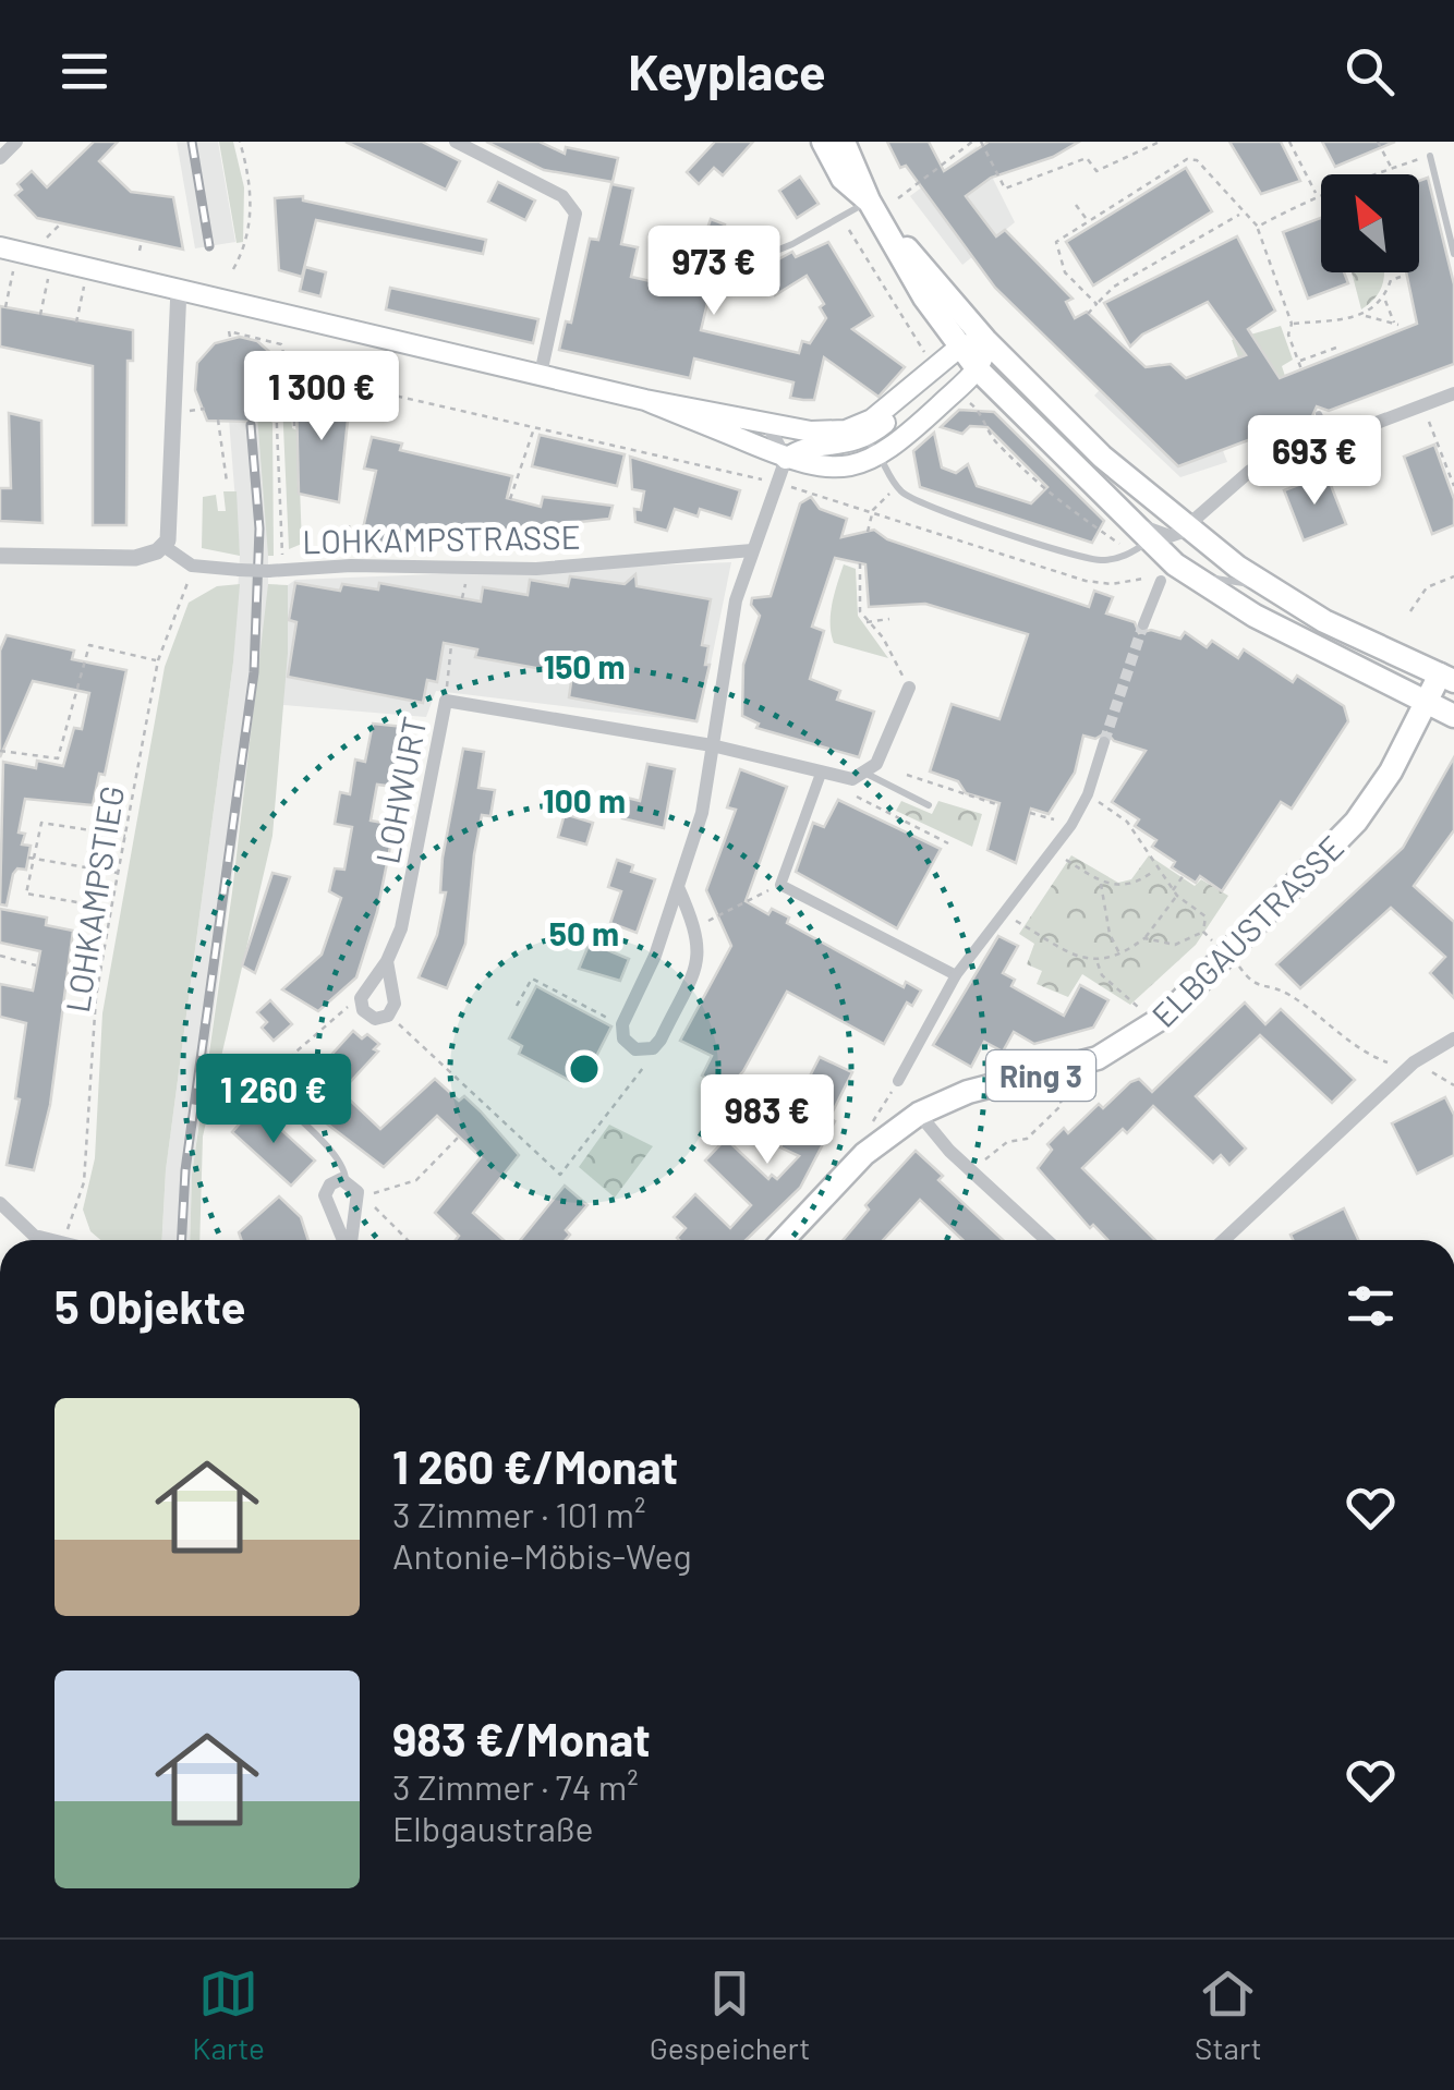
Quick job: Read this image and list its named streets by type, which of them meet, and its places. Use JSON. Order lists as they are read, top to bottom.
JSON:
{
  "streets": {
    "main road": ["ELBGAUSTRASSE", "Ring 3"],
    "street": ["LOHKAMPSTRASSE", "LOHWURT"],
    "path": ["LOHKAMPSTIEG"]
  },
  "north": "top left",
  "page": {
    "header": "Keyplace",
    "price": [
      "973 €",
      "1 300 €",
      "693 €",
      "1 260 €",
      "983 €"
    ],
    "heading": "5 Objekte",
    "list": [
      {
        "name": "1 260 €/Monat",
        "note": "3 Zimmer · 101 m² · Antonie-Möbis-Weg"
      },
      {
        "name": "983 €/Monat",
        "note": "3 Zimmer · 74 m² · Elbgaustraße"
      }
    ],
    "tabs": ["Karte", "Gespeichert", "Start"]
  },
  "rings": ["150 m", "100 m", "50 m"]
}
